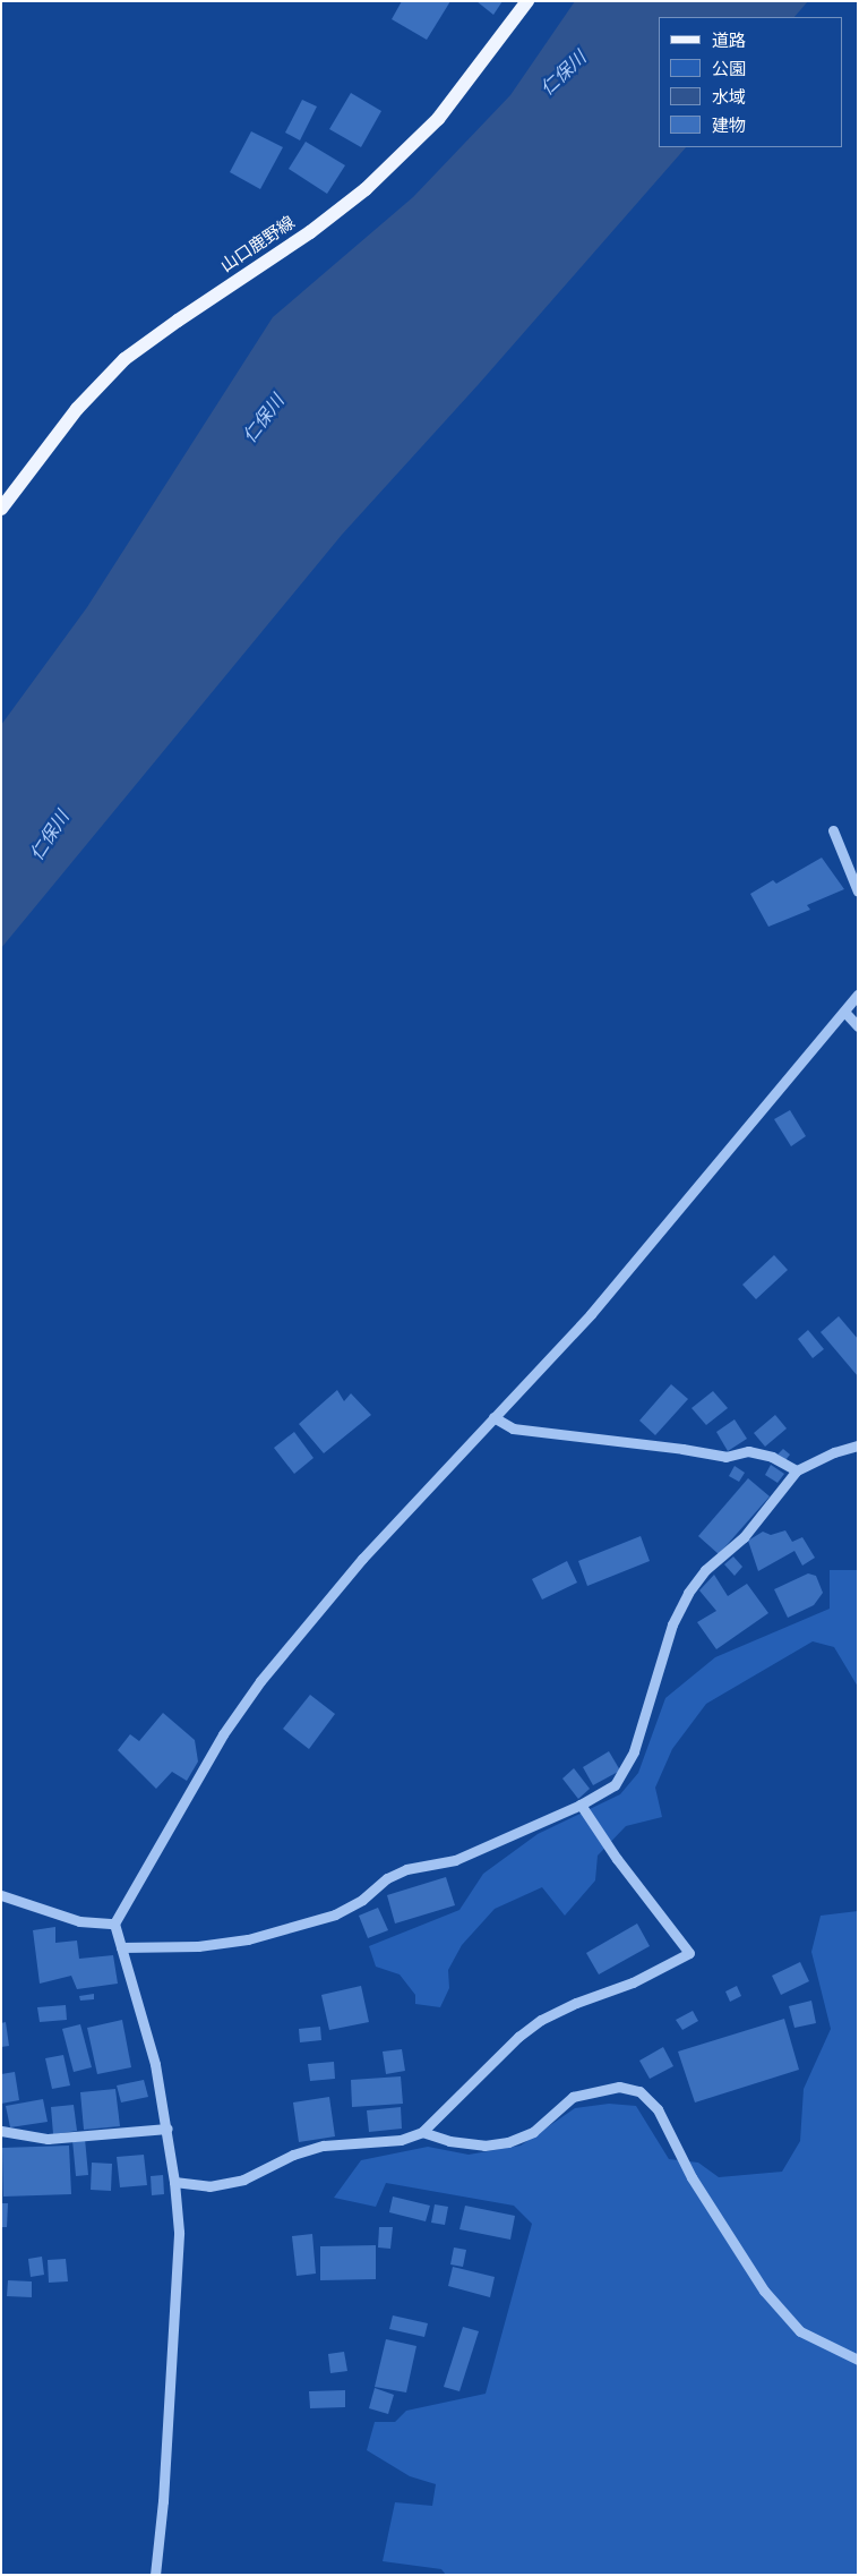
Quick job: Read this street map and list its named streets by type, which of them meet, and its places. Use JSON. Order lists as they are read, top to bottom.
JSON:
{
  "streets": {
    "main road": ["山口鹿野線"]
  },
  "water": ["仁保川"],
  "legend": [
    "道路",
    "公園",
    "水域",
    "建物"
  ]
}
